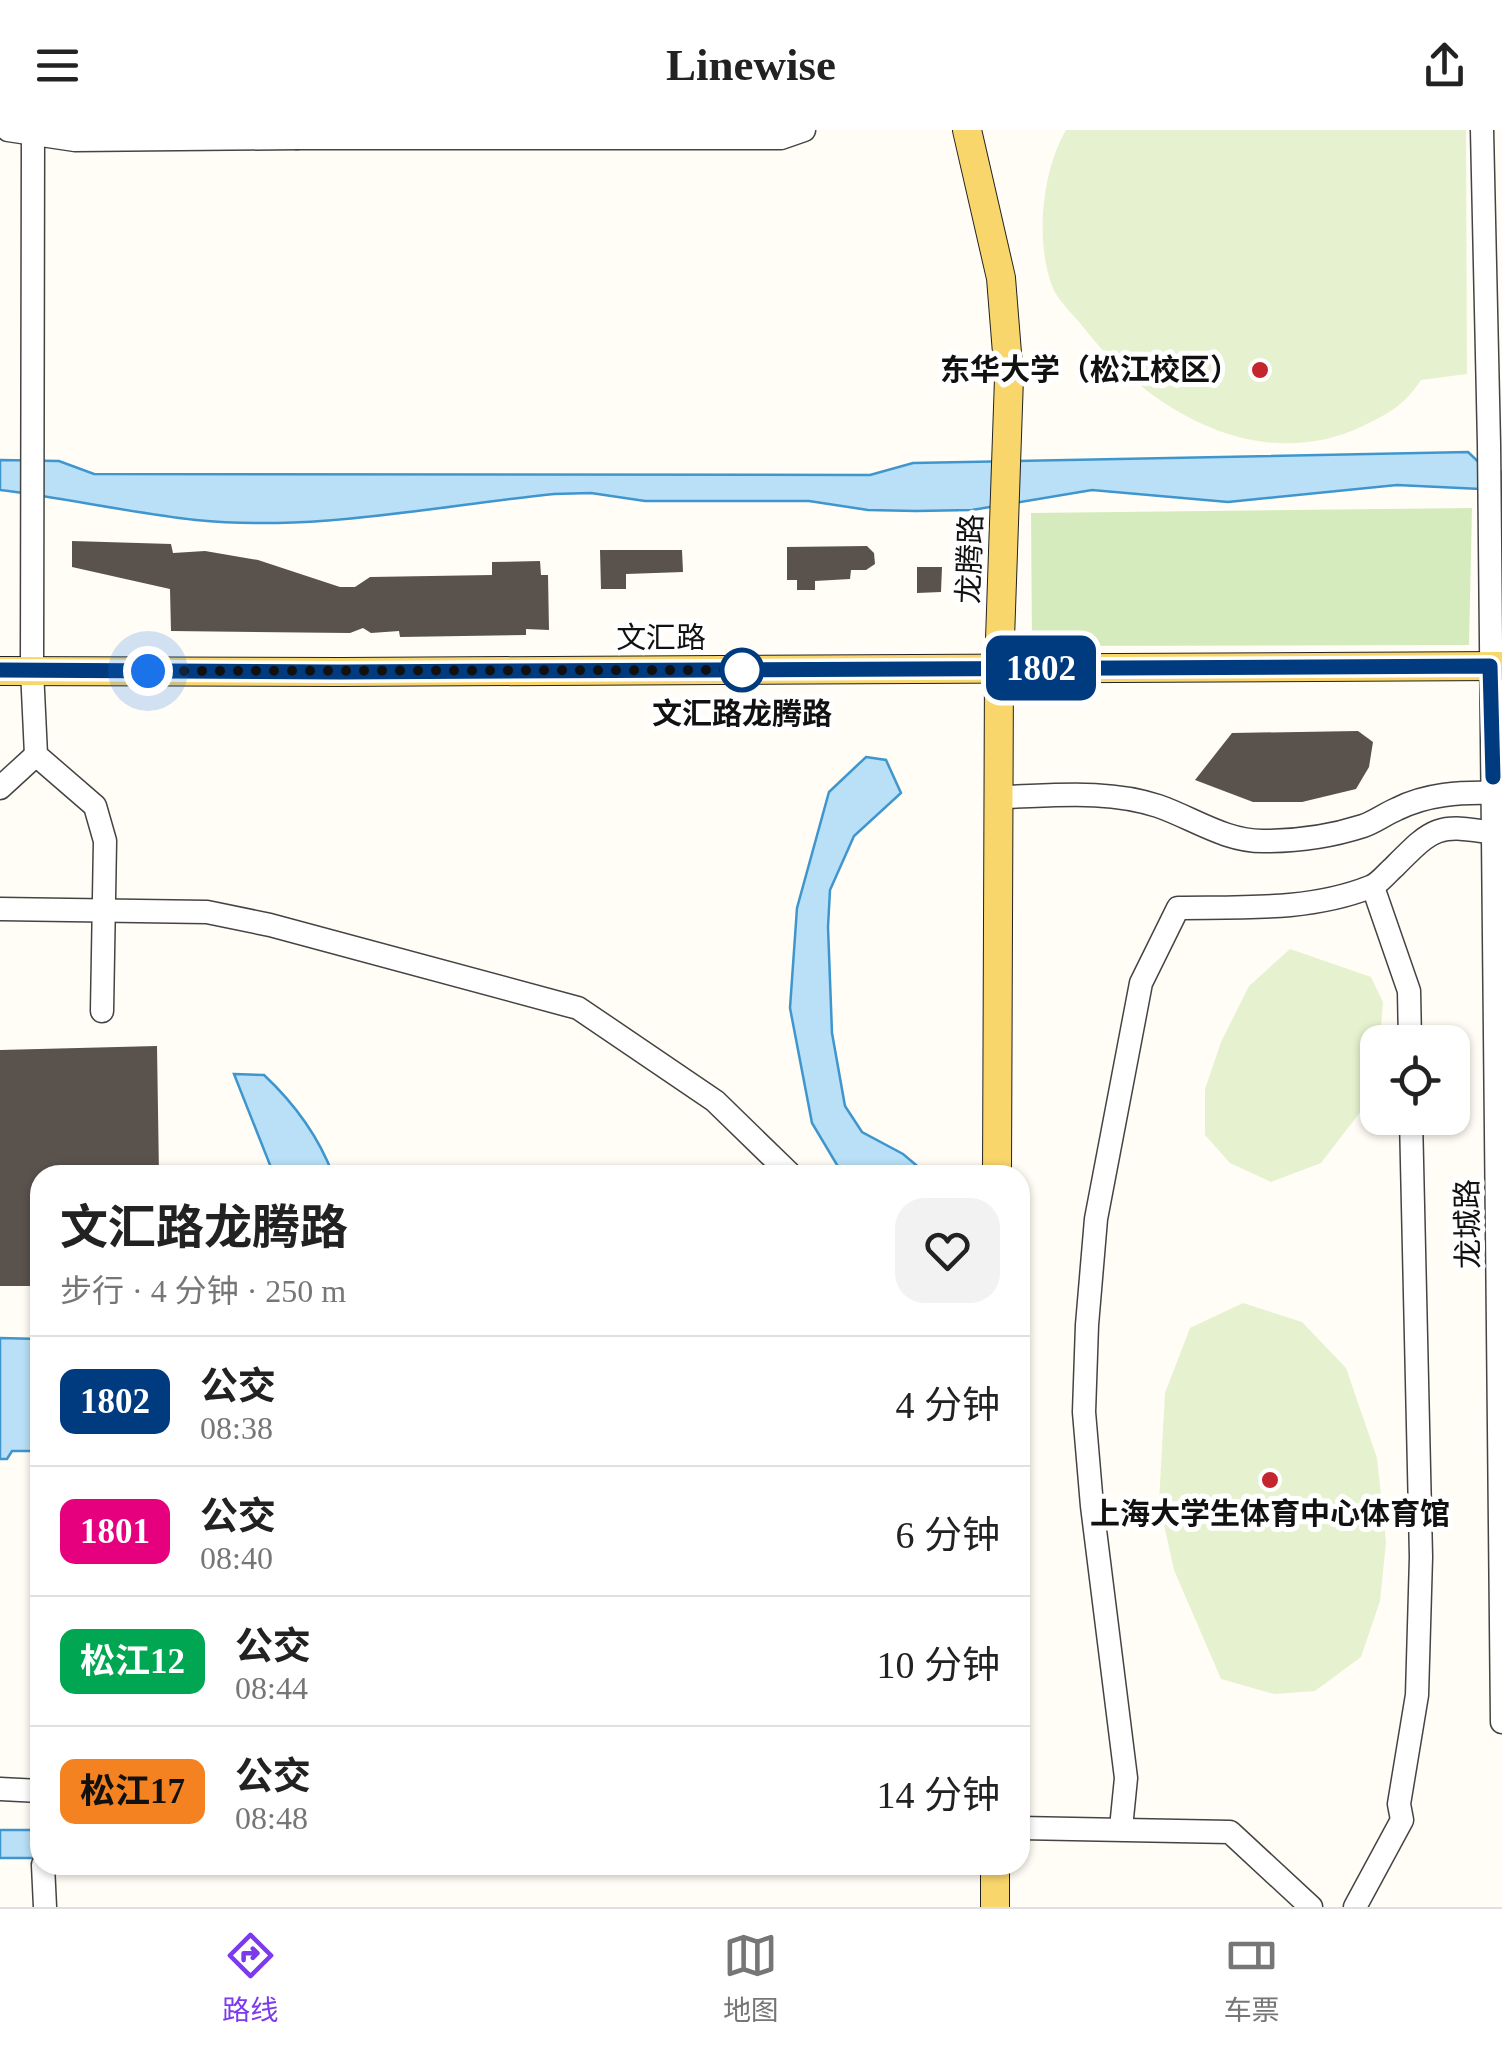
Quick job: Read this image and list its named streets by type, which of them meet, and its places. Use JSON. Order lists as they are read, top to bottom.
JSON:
{
  "streets": {
    "main road": ["龙腾路", "文汇路"],
    "street": ["龙城路"]
  },
  "crossings": [
    ["龙腾路", "文汇路"],
    ["文汇路", "龙城路"]
  ],
  "places": ["东华大学（松江校区）", "文汇路龙腾路", "上海大学生体育中心体育馆"],
  "lines": ["bus line 1802"],
  "page": {
    "header": "Linewise",
    "on_map": "1802",
    "heading": ["文汇路龙腾路", "步行 · 4 分钟 · 250 m"],
    "list": [
      {
        "mark": "1802",
        "name": "公交",
        "note": "08:38",
        "value": "4 分钟"
      },
      {
        "mark": "1801",
        "name": "公交",
        "note": "08:40",
        "value": "6 分钟"
      },
      {
        "mark": "松江12",
        "name": "公交",
        "note": "08:44",
        "value": "10 分钟"
      },
      {
        "mark": "松江17",
        "name": "公交",
        "note": "08:48",
        "value": "14 分钟"
      }
    ],
    "tabs": ["路线", "地图", "车票"]
  }
}
